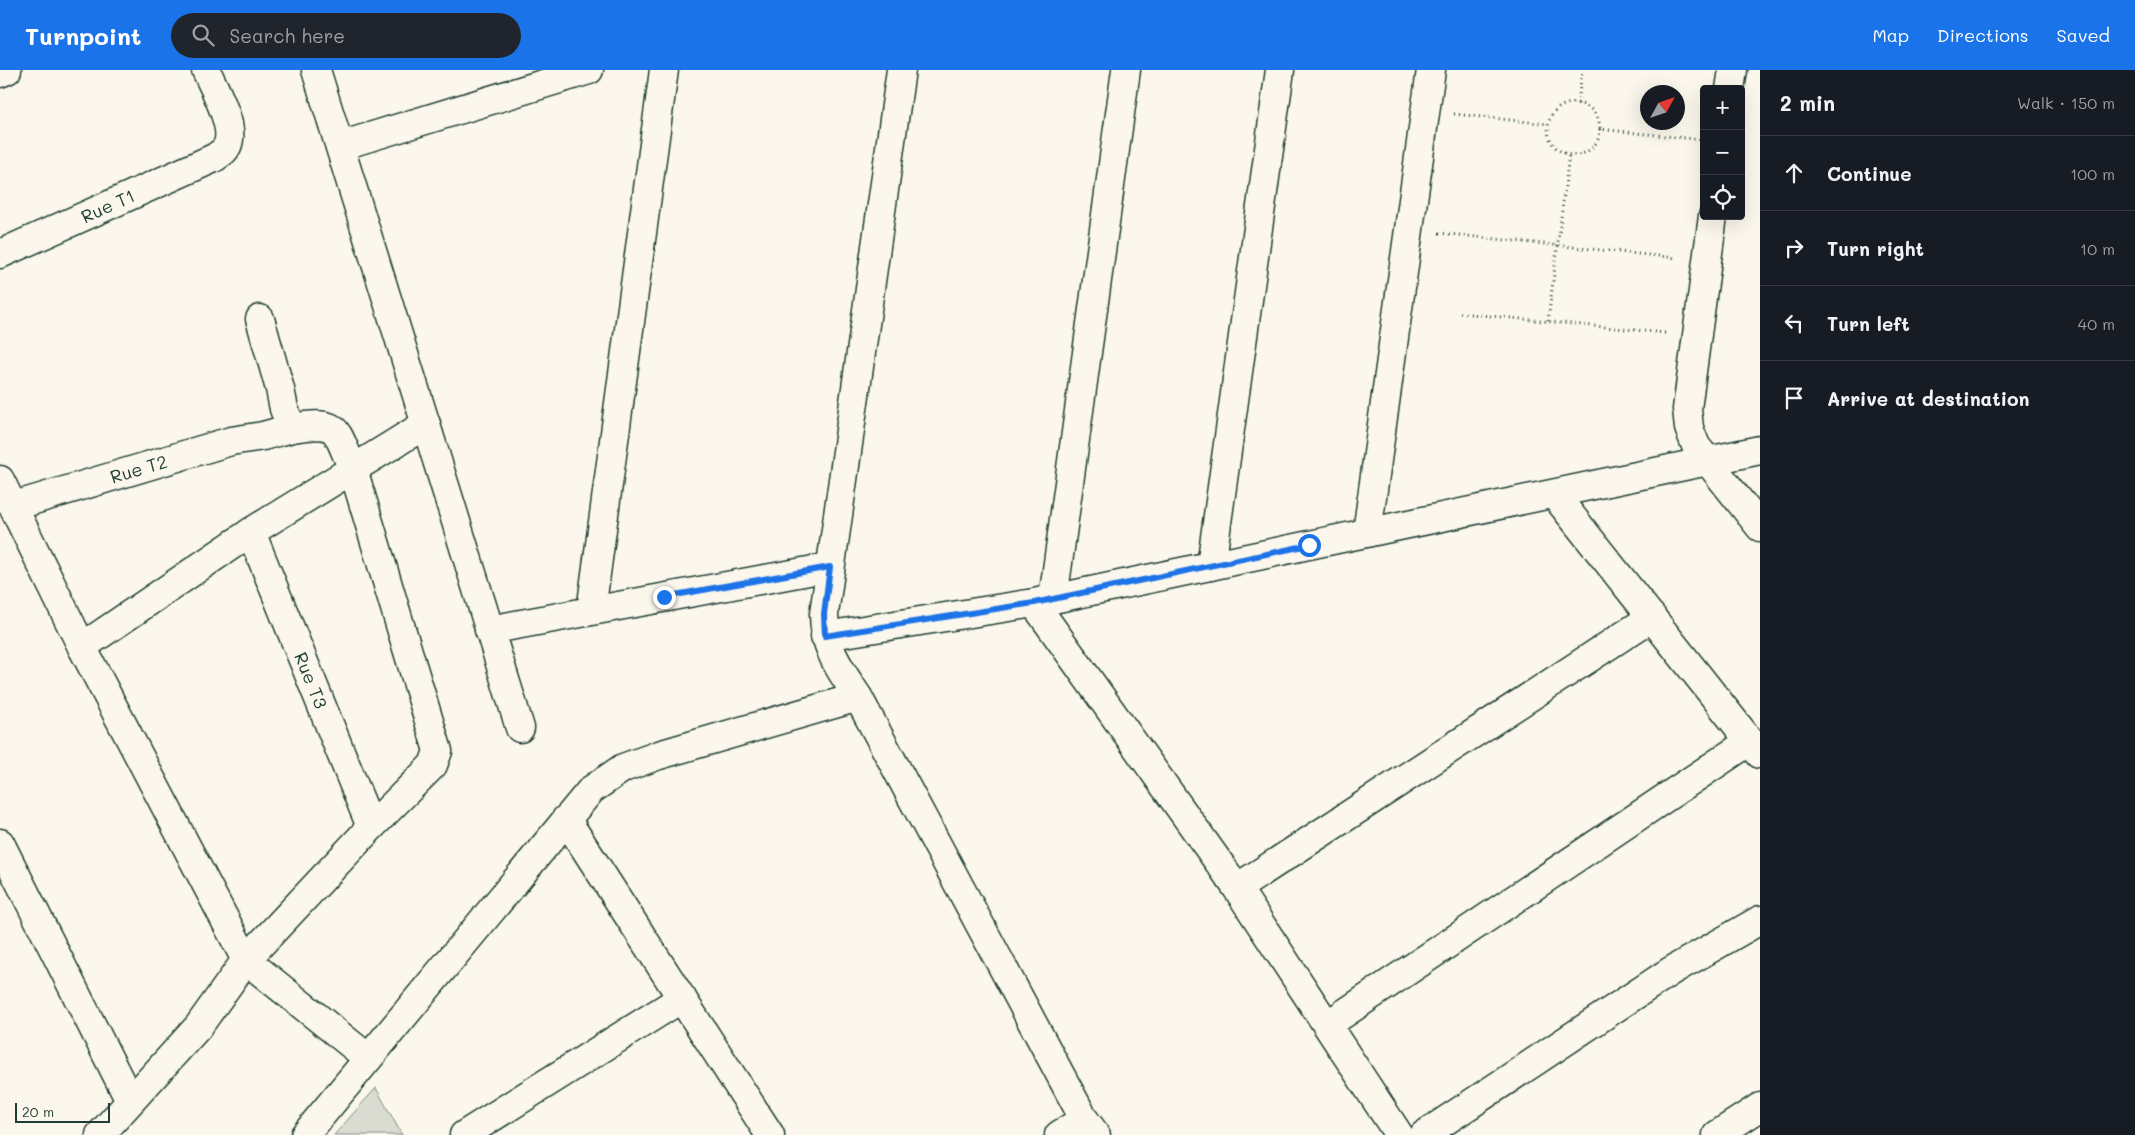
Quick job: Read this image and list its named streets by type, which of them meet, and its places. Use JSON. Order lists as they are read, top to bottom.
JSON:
{
  "streets": {
    "street": ["Rue T1", "Rue T2", "Rue T3"]
  },
  "scale_bar": "20 m",
  "north": "top right",
  "page": {
    "header": "Turnpoint",
    "search": "Search here",
    "nav": ["Map", "Directions", "Saved"],
    "heading": ["2 min", "Walk · 150 m"],
    "map_buttons": ["+", "−"],
    "list": [
      ["Continue", "100 m"],
      ["Turn right", "10 m"],
      ["Turn left", "40 m"],
      "Arrive at destination"
    ],
    "scale": "20 m"
  }
}
